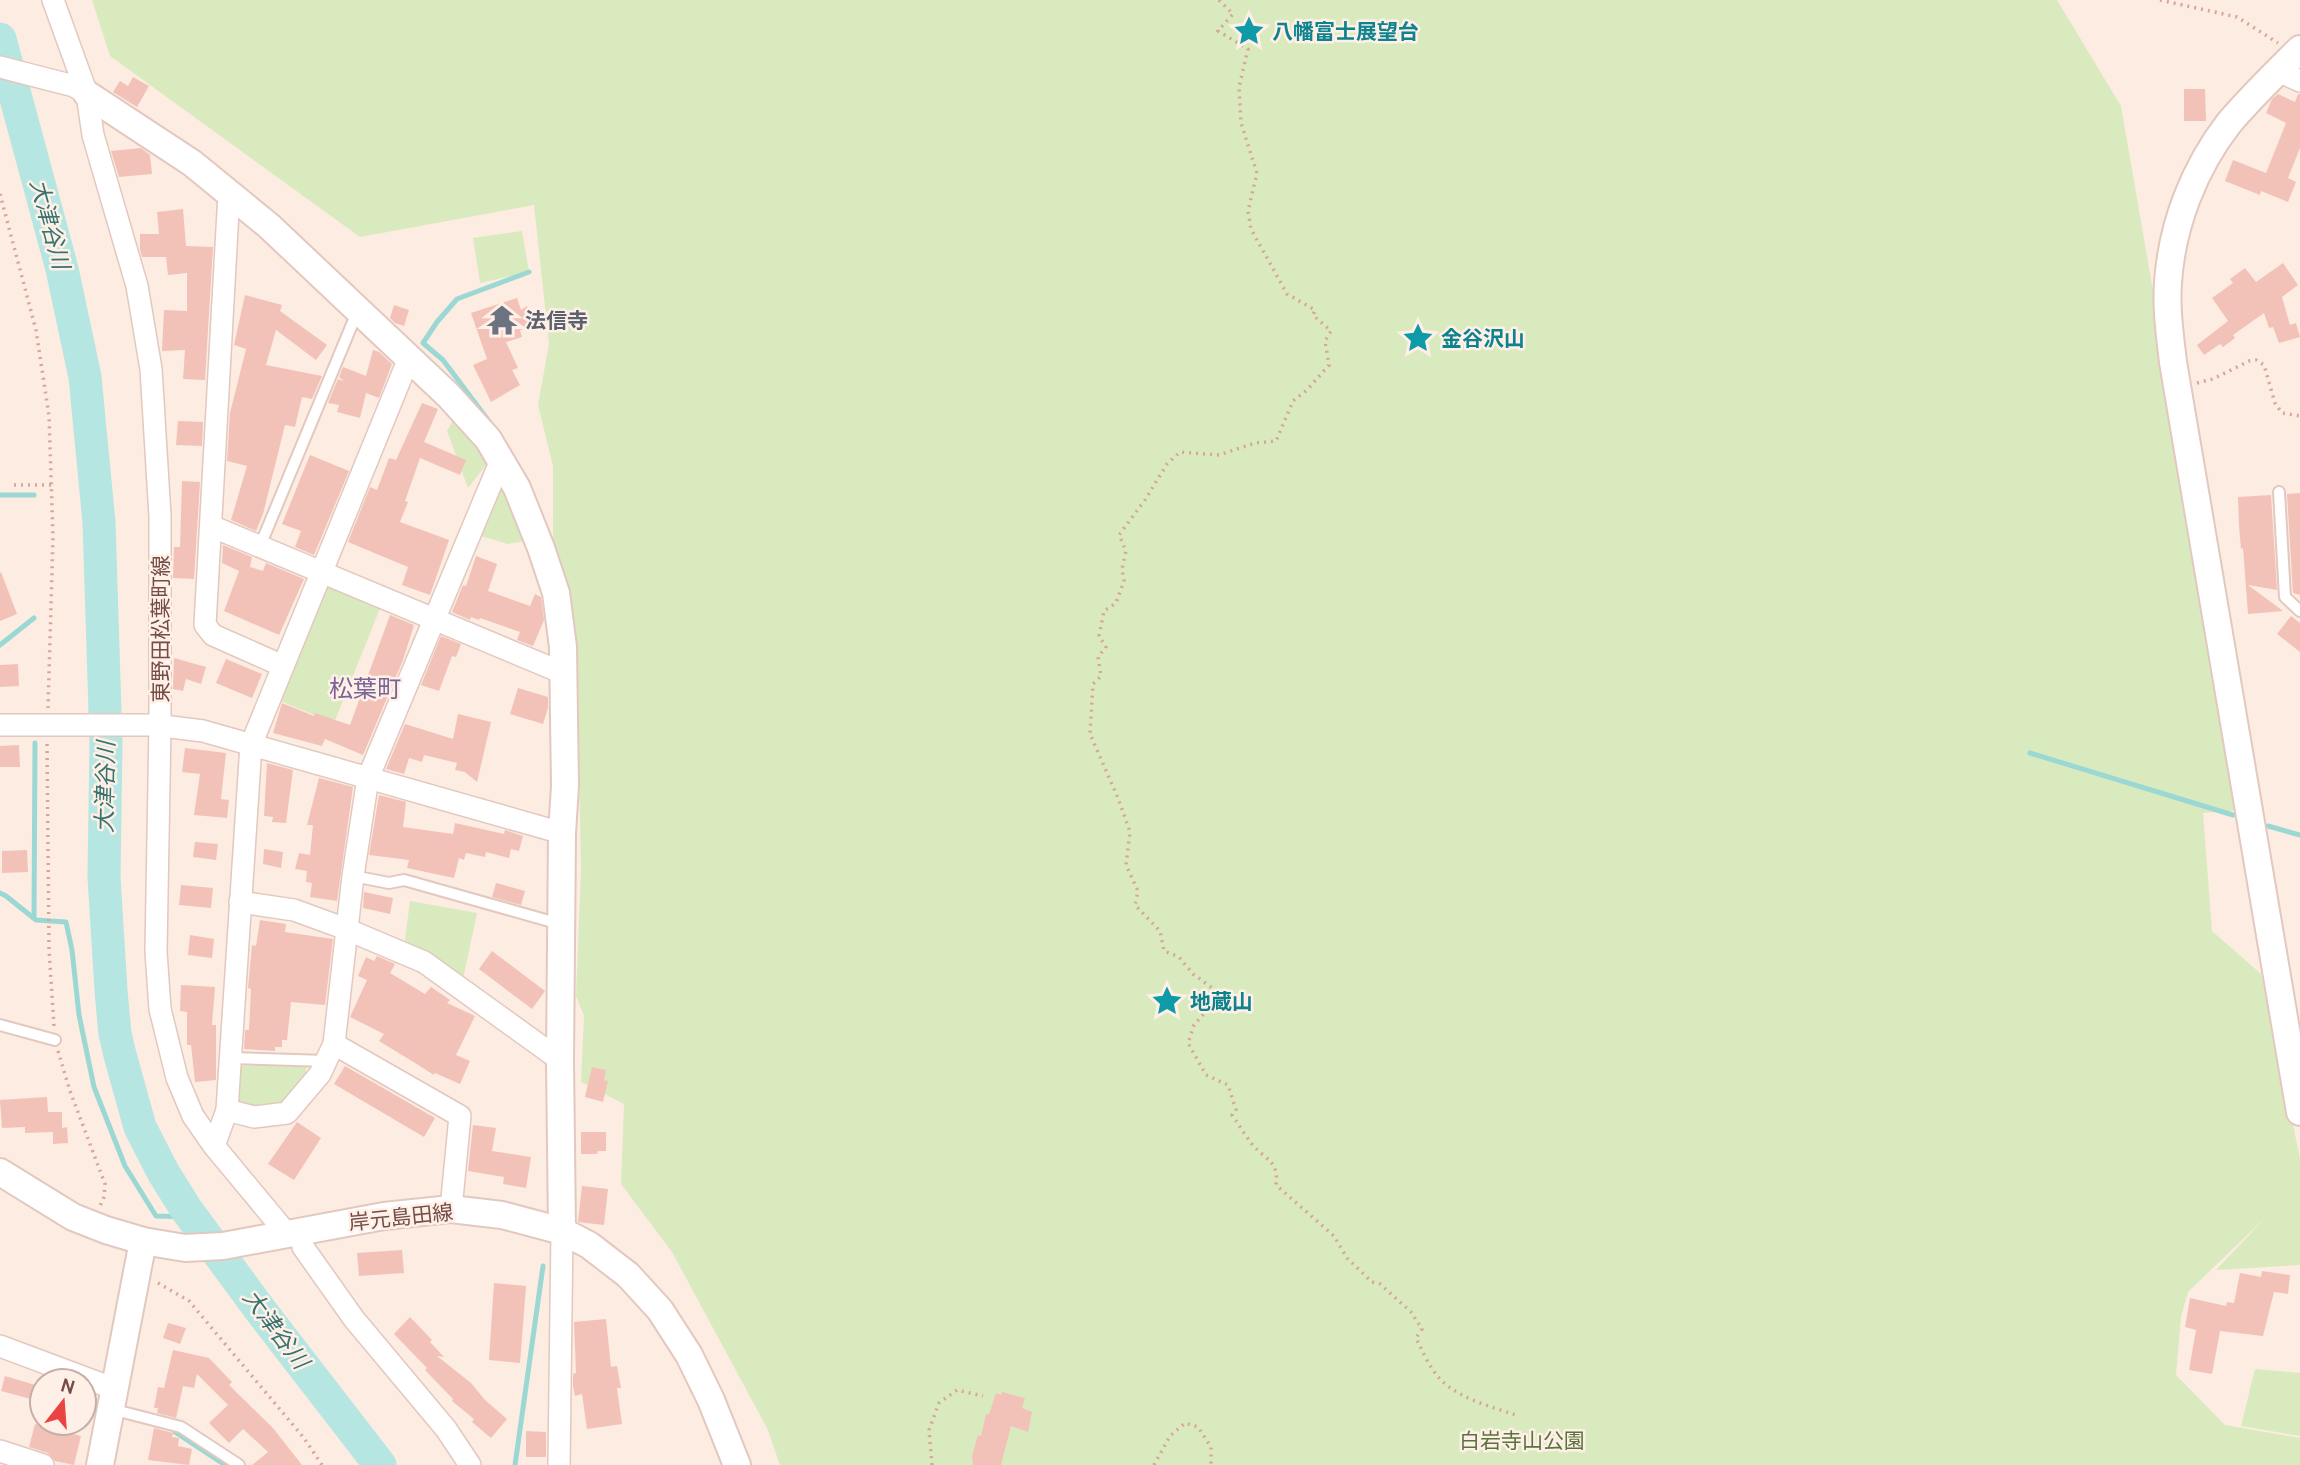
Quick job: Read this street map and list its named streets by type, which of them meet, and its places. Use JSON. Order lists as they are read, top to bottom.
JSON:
{
  "streets": {
    "street": ["東野田松葉町線", "岸元島田線"]
  },
  "crossings": [
    ["東野田松葉町線", "岸元島田線"]
  ],
  "districts": ["松葉町"],
  "water": ["大津谷川"],
  "parks": ["白岩寺山公園"],
  "places": {
    "place": ["八幡富士展望台", "金谷沢山", "地蔵山"],
    "temple": ["法信寺"]
  },
  "north": "top"
}
